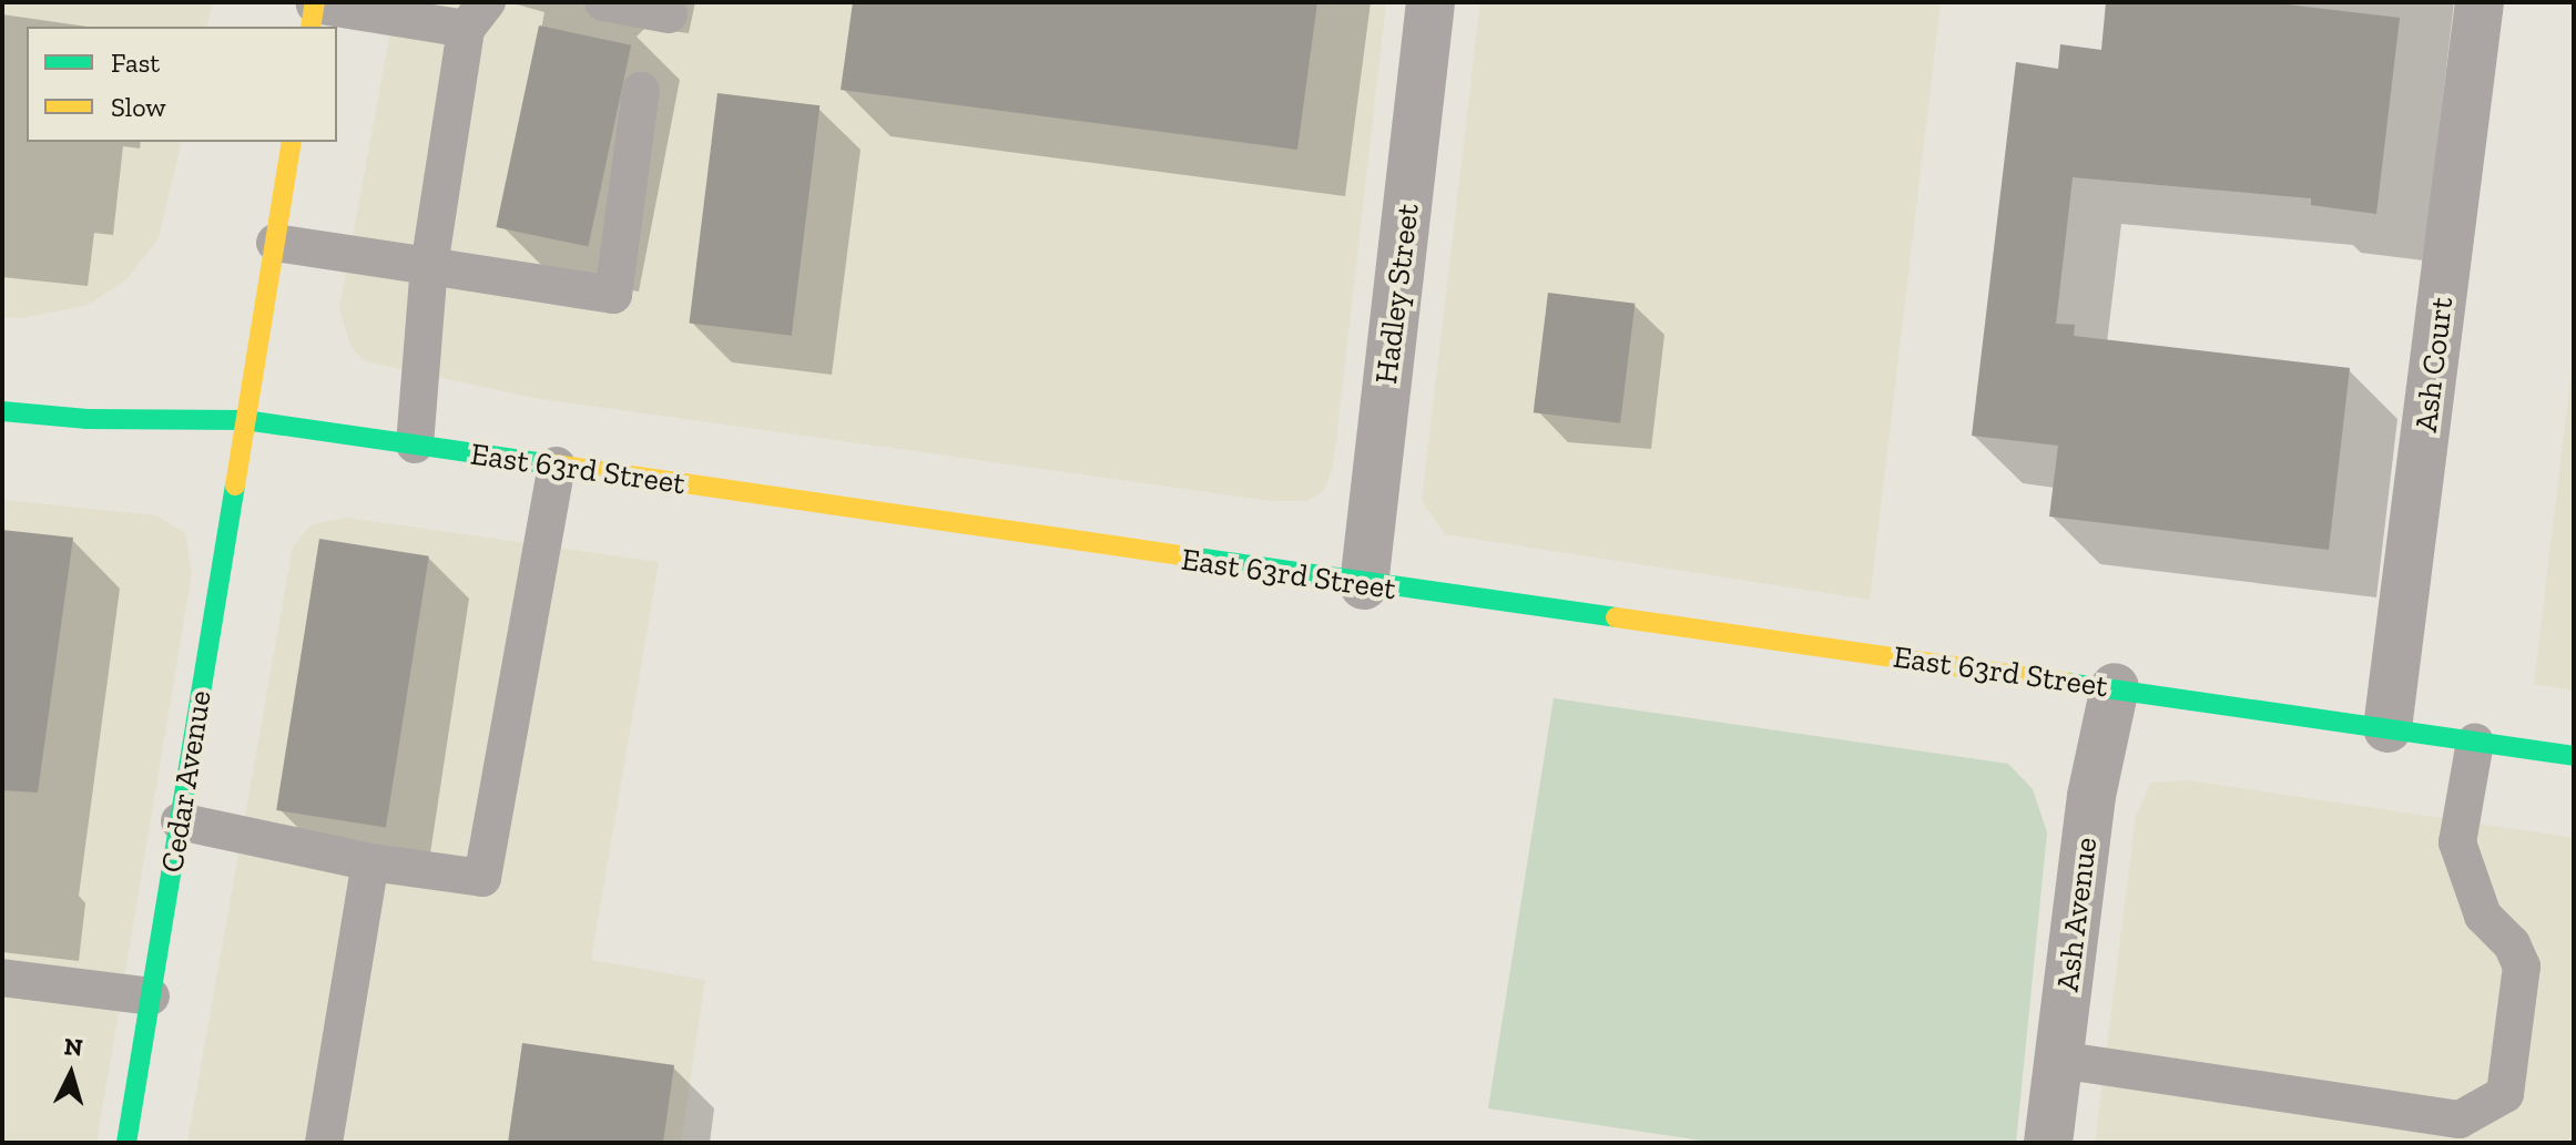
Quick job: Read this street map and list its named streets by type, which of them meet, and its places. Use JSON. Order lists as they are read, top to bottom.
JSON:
{
  "streets": {
    "street": [
      "Hadley Street",
      "Ash Court",
      "East 63rd Street",
      "Cedar Avenue",
      "Ash Avenue"
    ]
  },
  "crossings": [
    ["Hadley Street", "East 63rd Street"],
    ["Ash Court", "East 63rd Street"],
    ["East 63rd Street", "Cedar Avenue"],
    ["East 63rd Street", "Ash Avenue"]
  ],
  "legend": ["Fast", "Slow"],
  "north": "top"
}
